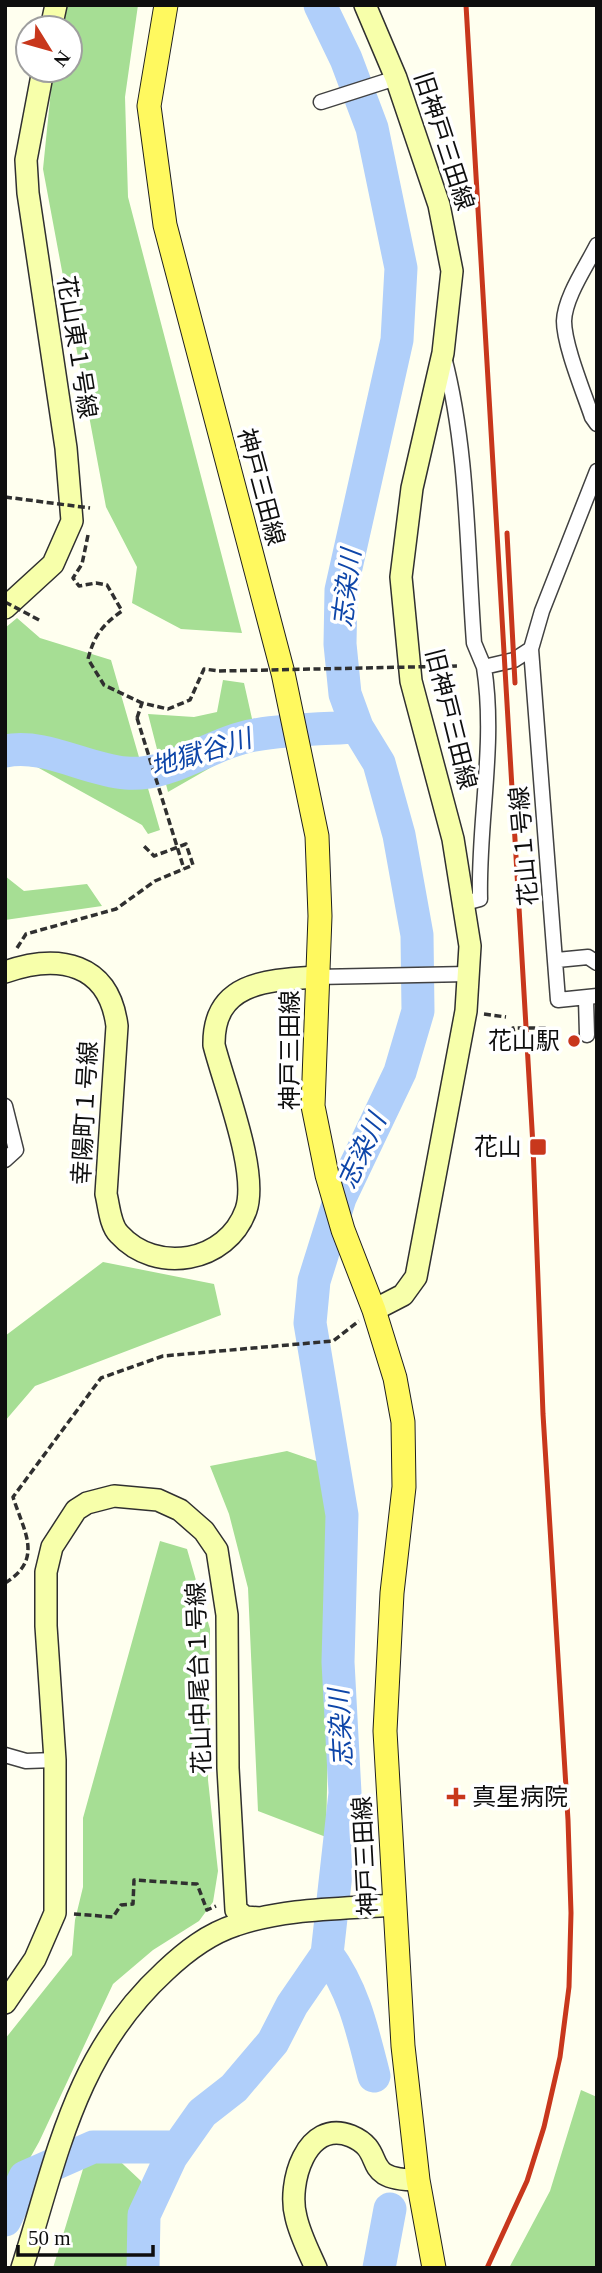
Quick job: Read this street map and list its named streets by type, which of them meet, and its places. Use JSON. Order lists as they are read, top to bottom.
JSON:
{
  "streets": {
    "main road": ["神戸三田線"],
    "street": [
      "旧神戸三田線",
      "花山東１号線",
      "花山１号線",
      "幸陽町１号線",
      "花山中尾台１号線"
    ]
  },
  "crossings": [
    ["旧神戸三田線", "神戸三田線"],
    ["旧神戸三田線", "幸陽町１号線"],
    ["神戸三田線", "幸陽町１号線"]
  ],
  "water": ["志染川", "地獄谷川"],
  "places": {
    "other": ["花山駅"],
    "transit": ["花山"],
    "health": ["真星病院"]
  },
  "scale_bar": "50 m",
  "north": "bottom right"
}
